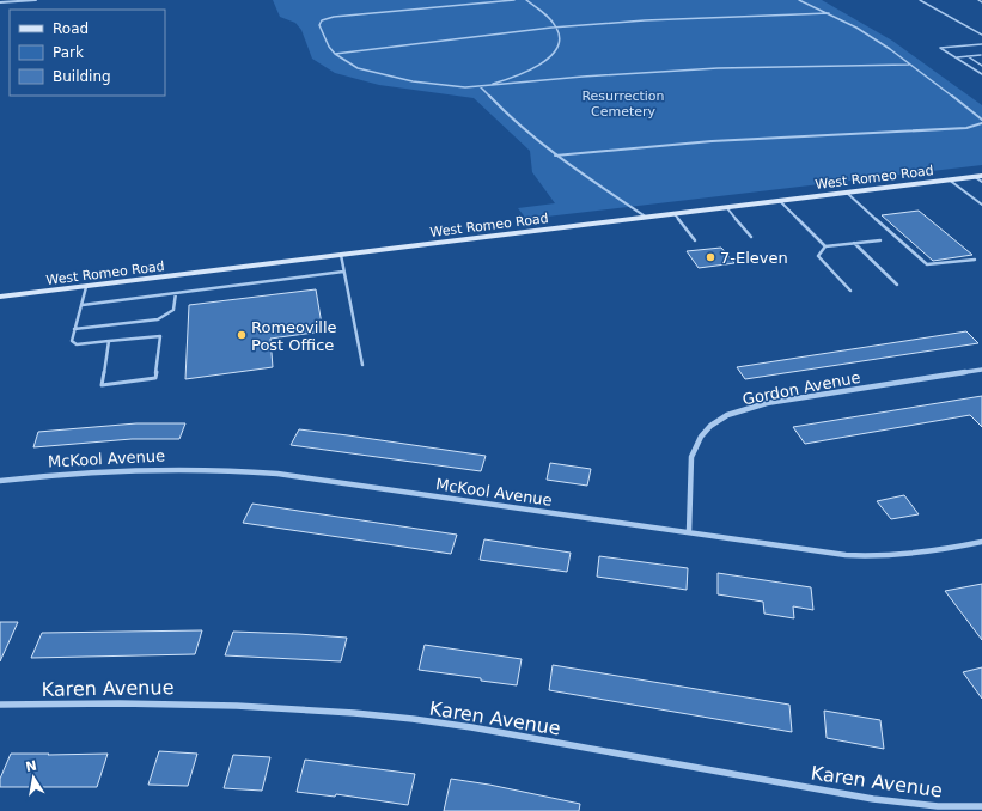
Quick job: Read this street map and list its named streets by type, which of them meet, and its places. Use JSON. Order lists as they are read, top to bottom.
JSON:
{
  "streets": {
    "main road": ["West Romeo Road"],
    "street": ["Gordon Avenue", "McKool Avenue", "Karen Avenue"]
  },
  "crossings": [
    ["Gordon Avenue", "McKool Avenue"]
  ],
  "parks": ["Resurrection Cemetery"],
  "places": ["7-Eleven", "Romeoville Post Office"],
  "legend": ["Road", "Park", "Building"],
  "north": "top"
}
